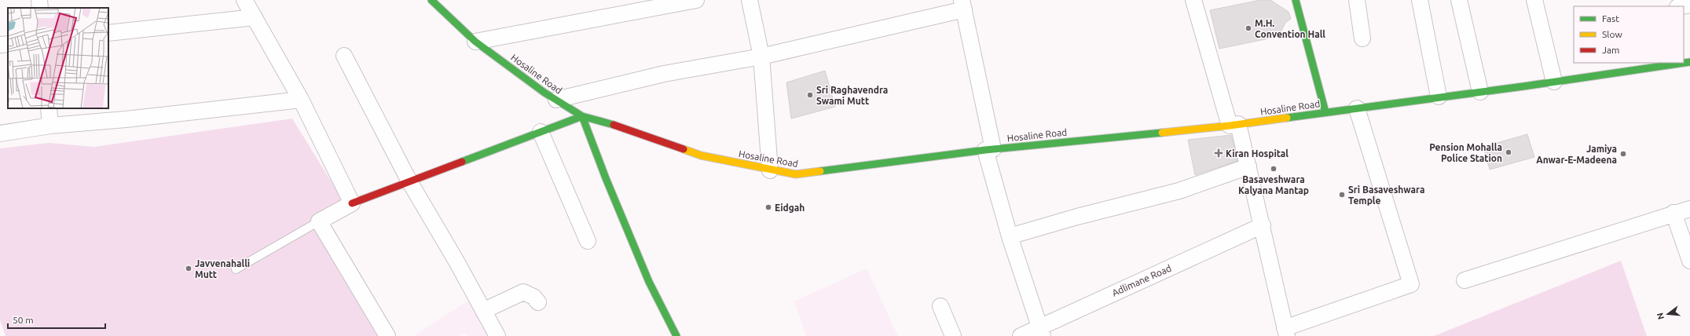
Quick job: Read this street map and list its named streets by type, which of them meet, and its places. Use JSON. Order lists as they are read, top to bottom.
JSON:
{
  "streets": {
    "street": ["Hosaline Road", "Adlimane Road"]
  },
  "places": {
    "other": [
      "M.H. Convention Hall",
      "Sri Raghavendra Swami Mutt",
      "Pension Mohalla Police Station",
      "Jamiya Anwar-E-Madeena",
      "Basaveshwara Kalyana Mantap",
      "Sri Basaveshwara Temple",
      "Eidgah",
      "Javvenahalli Mutt"
    ],
    "health": ["Kiran Hospital"]
  },
  "legend": ["Fast", "Slow", "Jam"],
  "scale_bar": "50 m",
  "north": "left"
}
